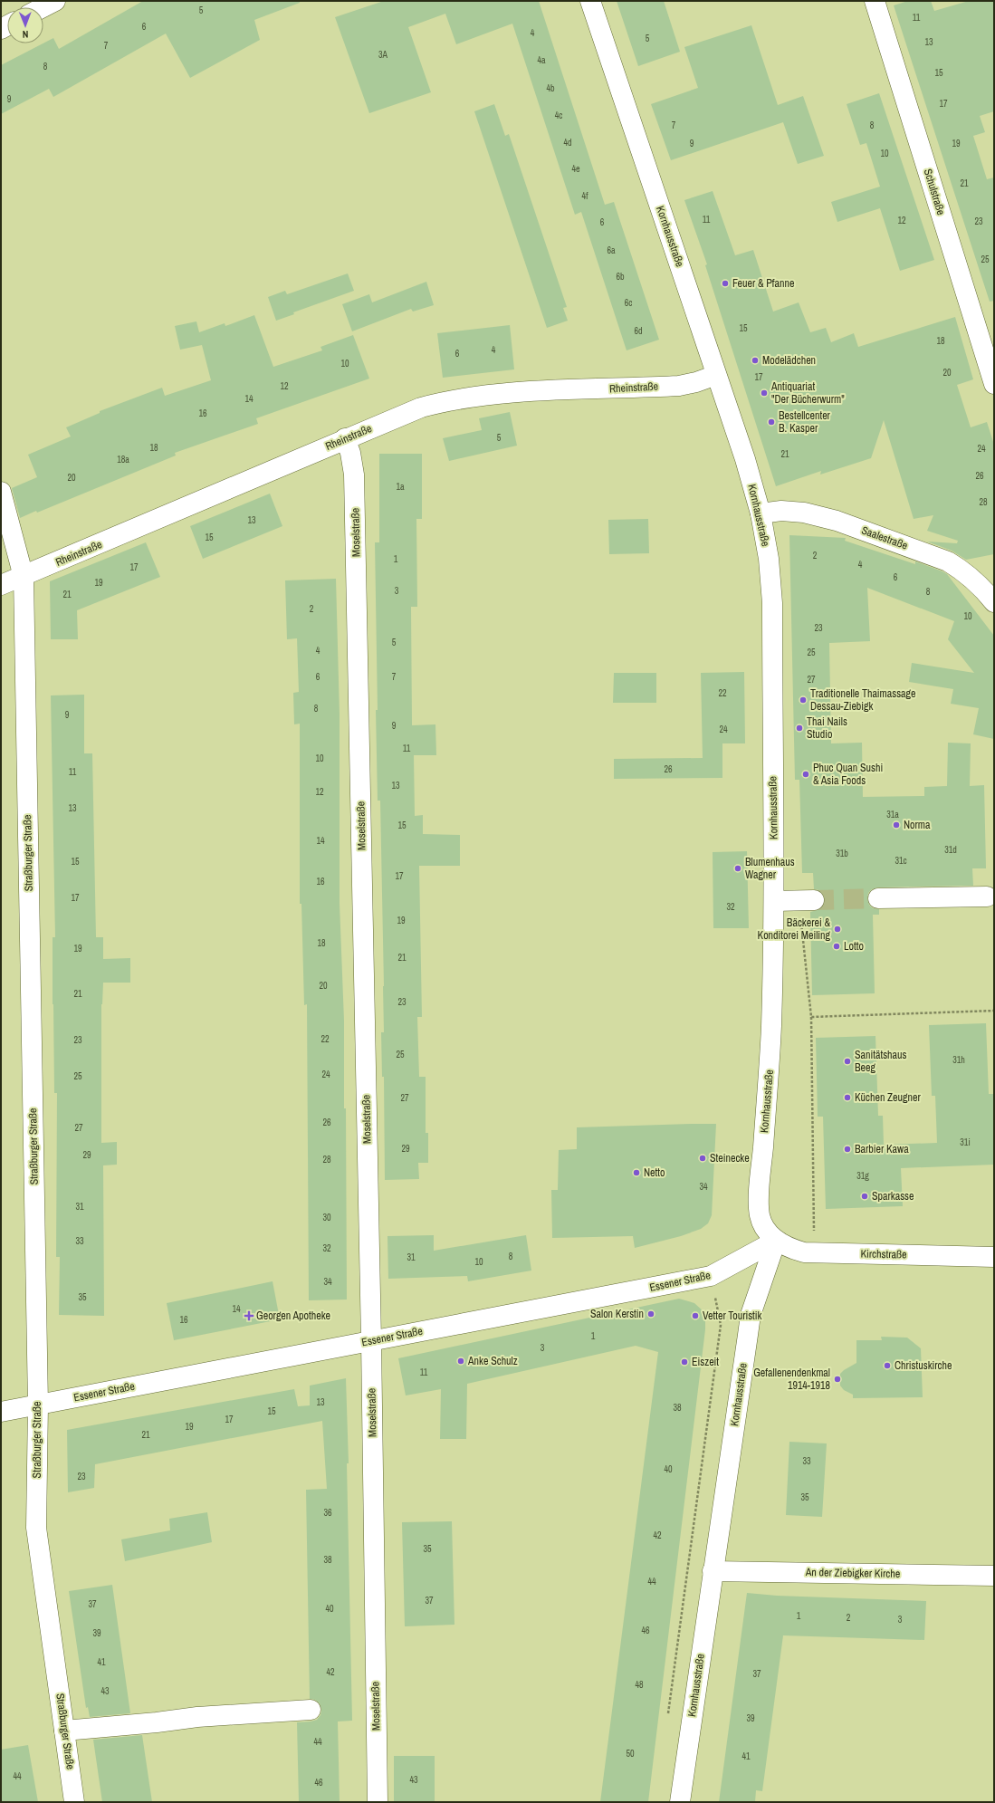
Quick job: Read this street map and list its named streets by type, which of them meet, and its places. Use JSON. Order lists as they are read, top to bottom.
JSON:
{
  "streets": {
    "street": [
      "Schulstraße",
      "Kornhausstraße",
      "Rheinstraße",
      "Moselstraße",
      "Saalestraße",
      "Straßburger Straße",
      "Kirchstraße",
      "Essener Straße",
      "An der Ziebigker Kirche"
    ]
  },
  "crossings": [
    ["Kornhausstraße", "Rheinstraße"],
    ["Kornhausstraße", "Saalestraße"],
    ["Kornhausstraße", "Kirchstraße"],
    ["Kornhausstraße", "Essener Straße"],
    ["Kornhausstraße", "An der Ziebigker Kirche"],
    ["Rheinstraße", "Moselstraße"],
    ["Rheinstraße", "Straßburger Straße"],
    ["Moselstraße", "Essener Straße"],
    ["Straßburger Straße", "Essener Straße"],
    ["Kirchstraße", "Essener Straße"]
  ],
  "places": {
    "other": [
      "Feuer & Pfanne",
      "Modelädchen",
      "Antiquariat \"Der Bücherwurm\"",
      "Bestellcenter B. Kasper",
      "Traditionelle Thaimassage Dessau-Ziebigk",
      "Thai Nails Studio",
      "Phuc Quan Sushi & Asia Foods",
      "Norma",
      "Blumenhaus Wagner",
      "Bäckerei & Konditorei Meiling",
      "Lotto",
      "Sanitätshaus Beeg",
      "Küchen Zeugner",
      "Barbier Kawa",
      "Steinecke",
      "Netto",
      "Sparkasse",
      "Salon Kerstin",
      "Vetter Touristik",
      "Anke Schulz",
      "Eiszeit",
      "Christuskirche",
      "Gefallenendenkmal 1914-1918"
    ],
    "health": ["Georgen Apotheke"]
  },
  "house_numbers": [
    "5",
    "11",
    "6",
    "4",
    "5",
    "13",
    "7",
    "3A",
    "4a",
    "8",
    "15",
    "4b",
    "9",
    "17",
    "4c",
    "7",
    "8",
    "4d",
    "9",
    "19",
    "10",
    "4e",
    "21",
    "4f",
    "11",
    "12",
    "23",
    "6",
    "6a",
    "25",
    "6b",
    "6c",
    "15",
    "6d",
    "18",
    "4",
    "6",
    "10",
    "20",
    "17",
    "12",
    "14",
    "16",
    "5",
    "18",
    "24",
    "21",
    "18a",
    "26",
    "20",
    "1a",
    "28",
    "13",
    "15",
    "2",
    "1",
    "4",
    "17",
    "6",
    "19",
    "3",
    "8",
    "21",
    "2",
    "10",
    "23",
    "5",
    "4",
    "25",
    "6",
    "7",
    "27",
    "22",
    "8",
    "9",
    "9",
    "24",
    "11",
    "10",
    "26",
    "11",
    "13",
    "12",
    "13",
    "31a",
    "15",
    "14",
    "31d",
    "31b",
    "31c",
    "15",
    "17",
    "16",
    "17",
    "32",
    "19",
    "18",
    "19",
    "21",
    "20",
    "21",
    "23",
    "22",
    "23",
    "25",
    "31h",
    "24",
    "25",
    "27",
    "26",
    "27",
    "31i",
    "29",
    "29",
    "28",
    "31g",
    "34",
    "31",
    "30",
    "33",
    "32",
    "8",
    "31",
    "10",
    "34",
    "35",
    "14",
    "16",
    "1",
    "3",
    "11",
    "13",
    "38",
    "15",
    "17",
    "19",
    "21",
    "33",
    "40",
    "23",
    "35",
    "36",
    "42",
    "35",
    "38",
    "44",
    "37",
    "37",
    "40",
    "1",
    "2",
    "3",
    "46",
    "39",
    "41",
    "42",
    "37",
    "48",
    "43",
    "39",
    "44",
    "50",
    "41",
    "44",
    "43",
    "46"
  ],
  "north": "bottom"
}
